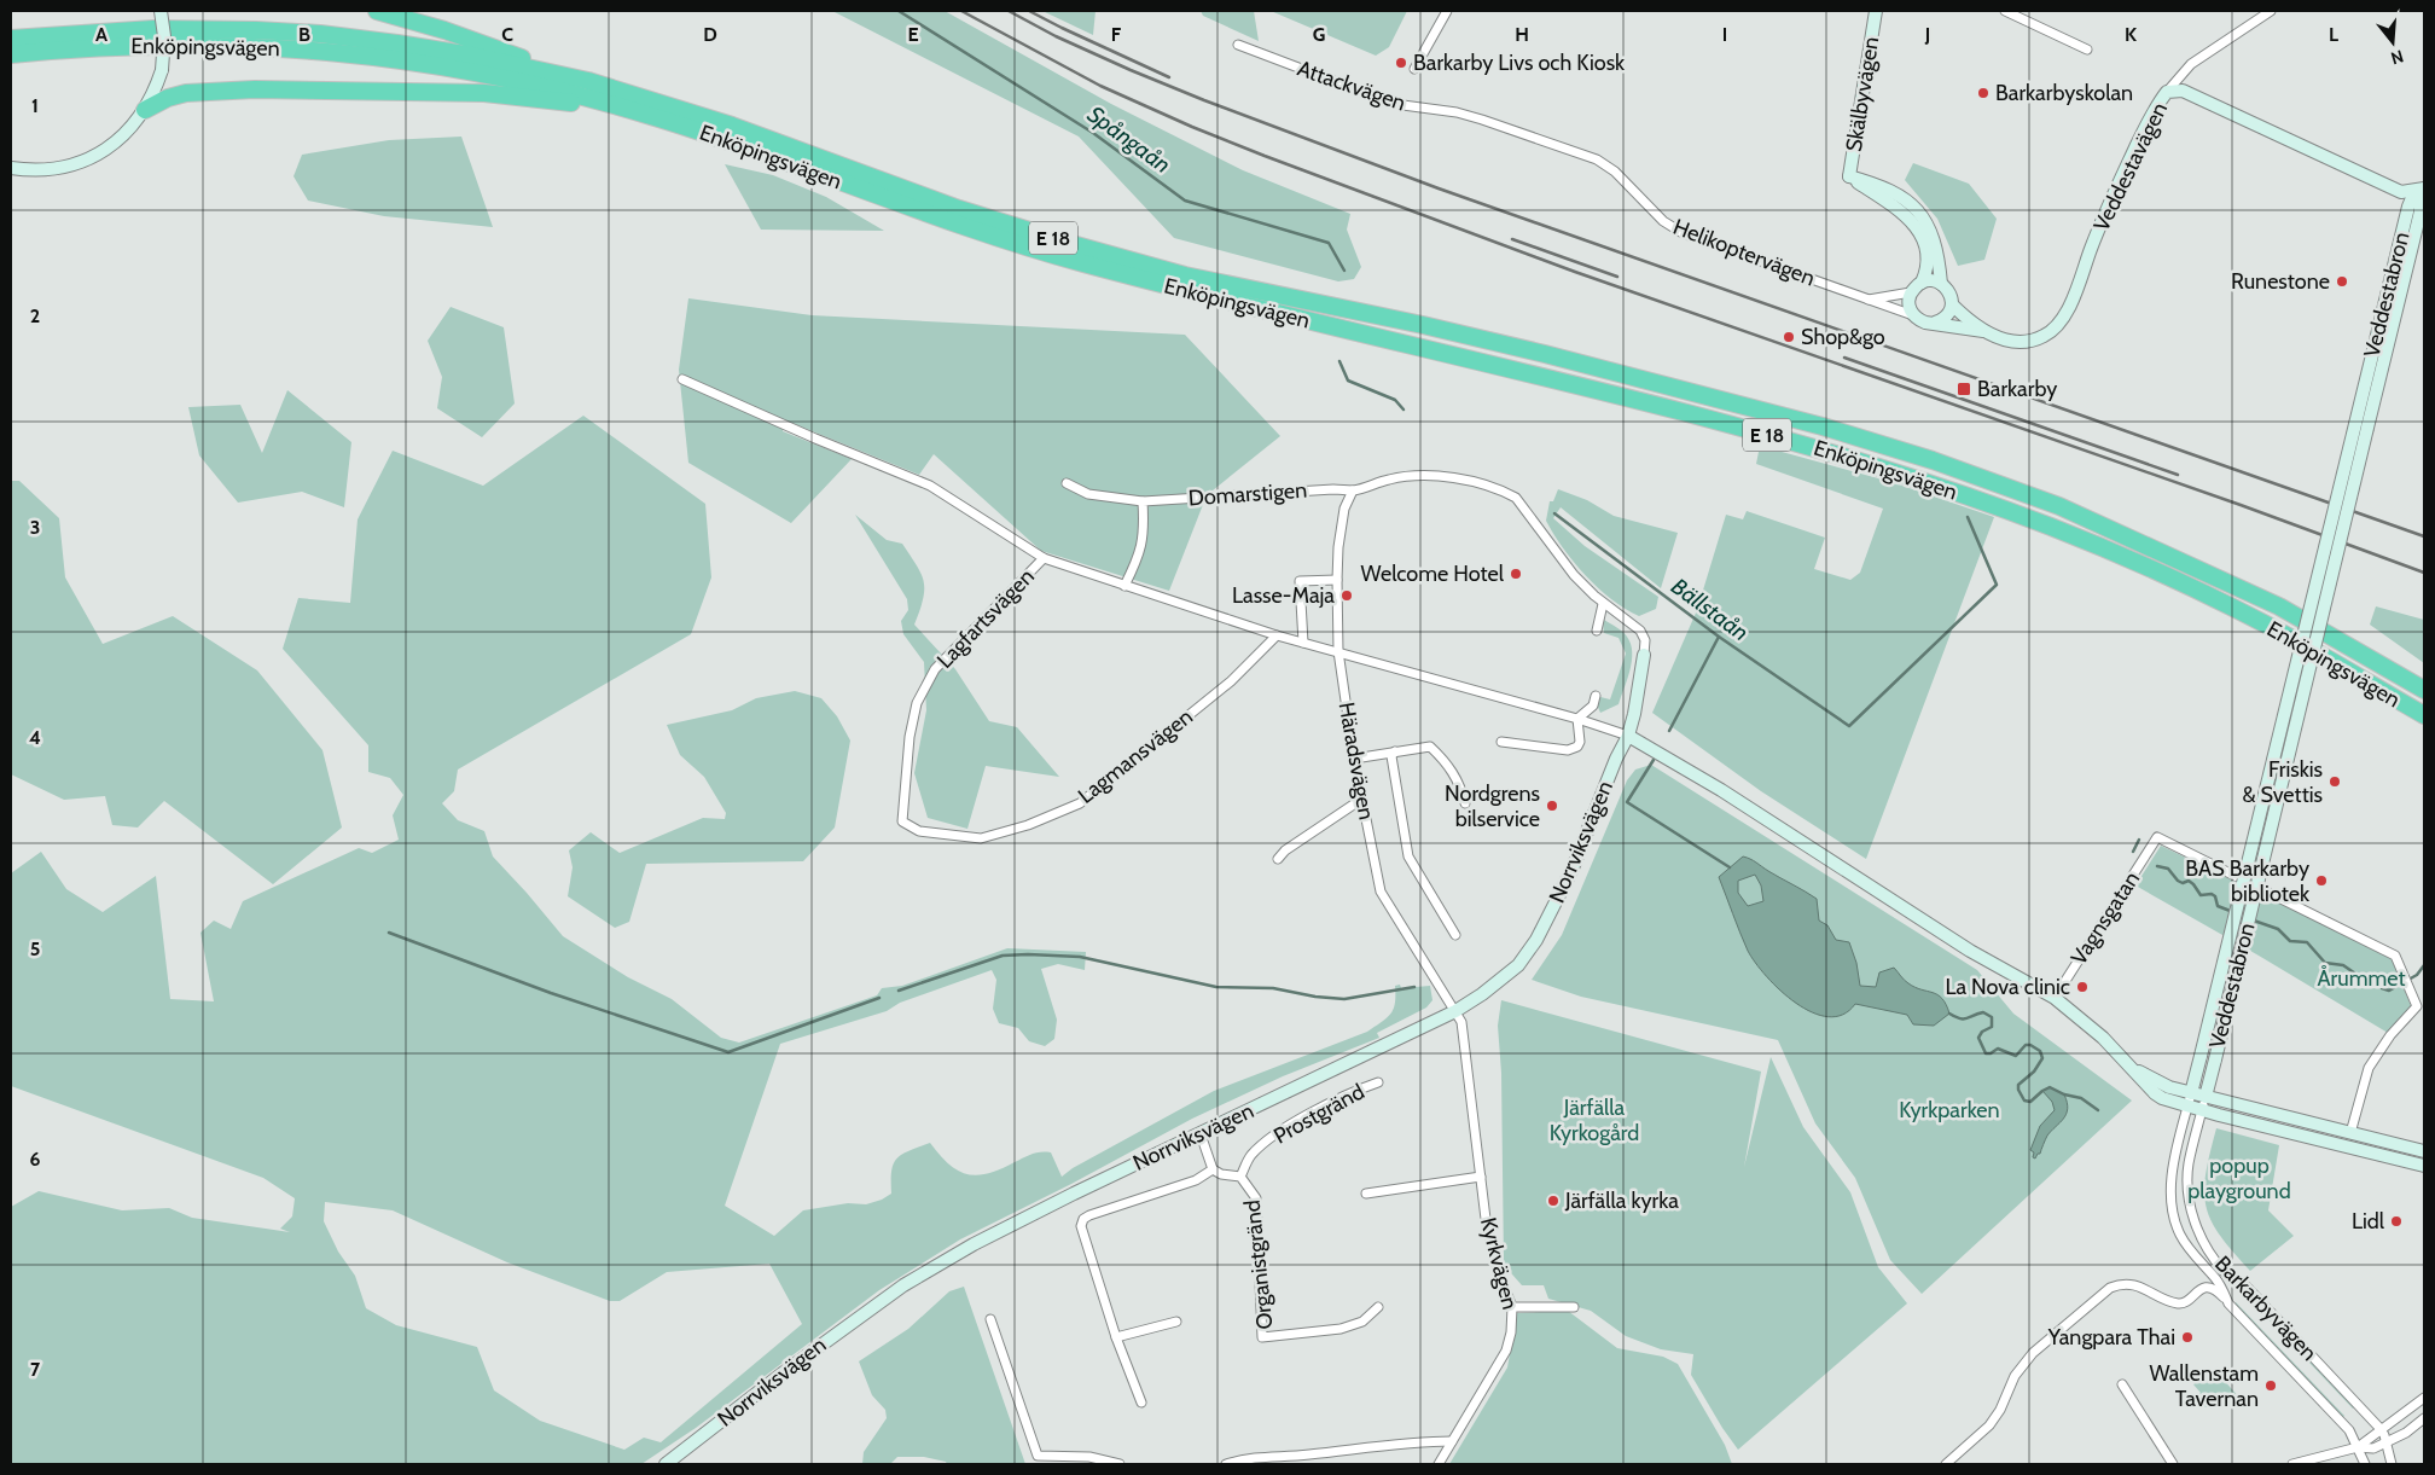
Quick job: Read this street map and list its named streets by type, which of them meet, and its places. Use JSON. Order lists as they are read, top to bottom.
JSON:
{
  "streets": {
    "highway": ["Enköpingsvägen", "E 18"],
    "street": [
      "Attackvägen",
      "Skälbyvägen",
      "Veddestavägen",
      "Helikoptervägen",
      "Veddestabron",
      "Domarstigen",
      "Lagfartsvägen",
      "Lagmansvägen",
      "Häradsvägen",
      "Norrviksvägen",
      "Vagnsgatan",
      "Prostgränd",
      "Kyrkvägen",
      "Organistgränd",
      "Barkarbyvägen"
    ]
  },
  "crossings": [
    ["Attackvägen", "Helikoptervägen"],
    ["Skälbyvägen", "Veddestavägen"],
    ["Veddestavägen", "Helikoptervägen"],
    ["Veddestavägen", "Veddestabron"],
    ["Veddestabron", "Barkarbyvägen"],
    ["Domarstigen", "Häradsvägen"],
    ["Lagfartsvägen", "Lagmansvägen"],
    ["Häradsvägen", "Norrviksvägen"],
    ["Häradsvägen", "Kyrkvägen"],
    ["Norrviksvägen", "Kyrkvägen"],
    ["Prostgränd", "Organistgränd"]
  ],
  "water": ["Spångaån", "Bällstaån"],
  "parks": [
    "Årummet",
    "Järfälla Kyrkogård",
    "Kyrkparken",
    "popup playground"
  ],
  "places": {
    "other": [
      "Barkarby Livs och Kiosk",
      "Barkarbyskolan",
      "Runestone",
      "Shop&go",
      "Welcome Hotel",
      "Lasse-Maja",
      "Friskis & Svettis",
      "Nordgrens bilservice",
      "BAS Barkarby bibliotek",
      "La Nova clinic",
      "Järfälla kyrka",
      "Lidl",
      "Yangpara Thai",
      "Wallenstam Tavernan"
    ],
    "transit": ["Barkarby"]
  },
  "north": "bottom",
  "grid": {
    "columns": [
      "A",
      "B",
      "C",
      "D",
      "E",
      "F",
      "G",
      "H",
      "I",
      "J",
      "K",
      "L"
    ],
    "rows": [
      "1",
      "2",
      "3",
      "4",
      "5",
      "6",
      "7"
    ]
  }
}
